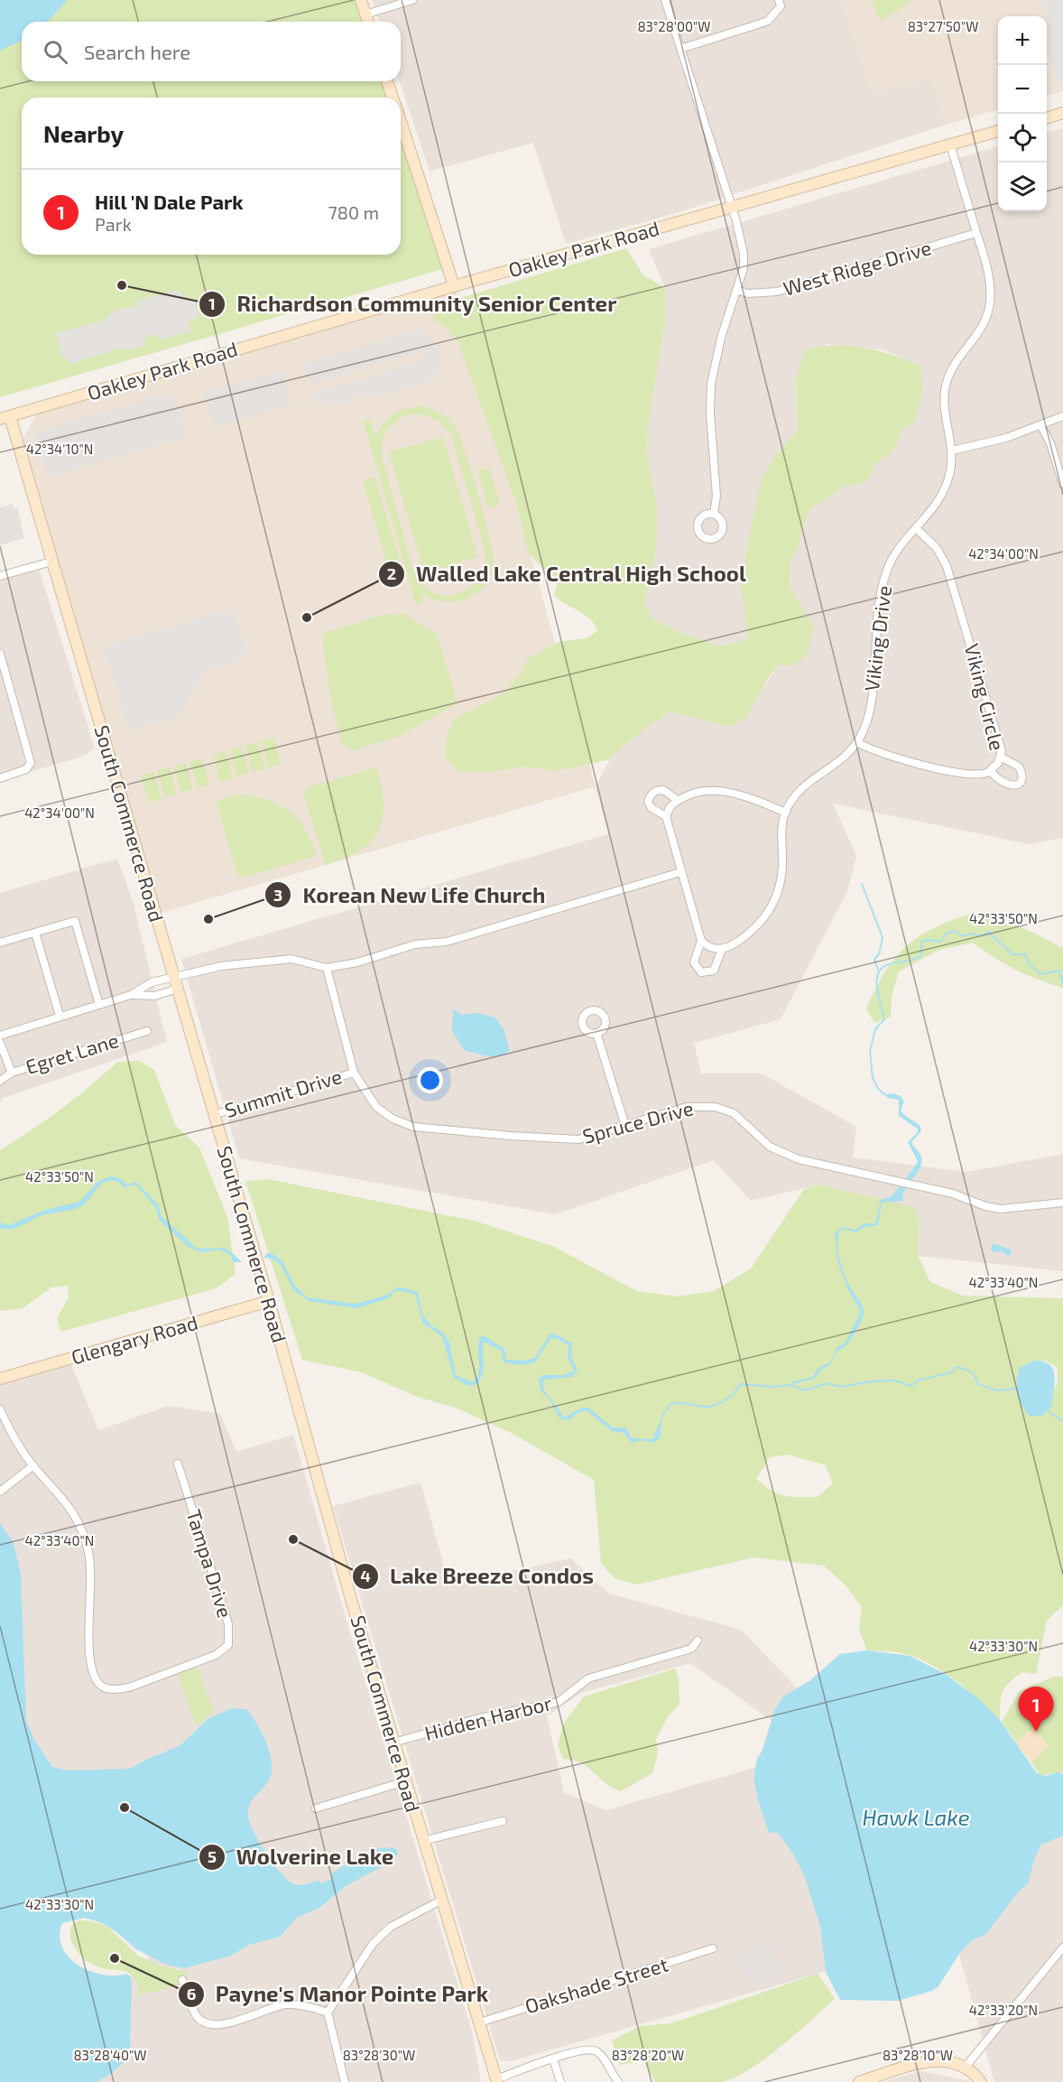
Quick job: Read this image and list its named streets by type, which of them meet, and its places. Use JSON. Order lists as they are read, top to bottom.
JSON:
{
  "streets": {
    "street": [
      "Oakley Park Road",
      "West Ridge Drive",
      "Viking Drive",
      "Viking Circle",
      "South Commerce Road",
      "Egret Lane",
      "Summit Drive",
      "Spruce Drive",
      "Glengary Road",
      "Tampa Drive",
      "Hidden Harbor",
      "Oakshade Street"
    ]
  },
  "crossings": [
    ["Oakley Park Road", "Viking Drive"],
    ["Oakley Park Road", "South Commerce Road"],
    ["West Ridge Drive", "Viking Drive"],
    ["Viking Drive", "Viking Circle"],
    ["South Commerce Road", "Summit Drive"],
    ["South Commerce Road", "Glengary Road"],
    ["South Commerce Road", "Hidden Harbor"],
    ["South Commerce Road", "Oakshade Street"],
    ["Summit Drive", "Spruce Drive"]
  ],
  "water": ["Hawk Lake"],
  "places": [
    "Richardson Community Senior Center",
    "Walled Lake Central High School",
    "Korean New Life Church",
    "Lake Breeze Condos",
    "Wolverine Lake",
    "Payne's Manor Pointe Park"
  ],
  "page": {
    "map_buttons": ["+", "−"],
    "search": "Search here",
    "heading": "Nearby",
    "list": [
      {
        "mark": "1",
        "name": "Hill 'N Dale Park",
        "note": "Park",
        "value": "780 m"
      }
    ],
    "pins": "1"
  },
  "coordinates": [
    "83°28'00\"W",
    "83°27'50\"W",
    "42°34'10\"N",
    "42°34'00\"N",
    "42°33'50\"N",
    "42°33'40\"N",
    "42°33'30\"N",
    "42°33'20\"N",
    "83°28'40\"W",
    "83°28'30\"W",
    "83°28'20\"W",
    "83°28'10\"W"
  ]
}
